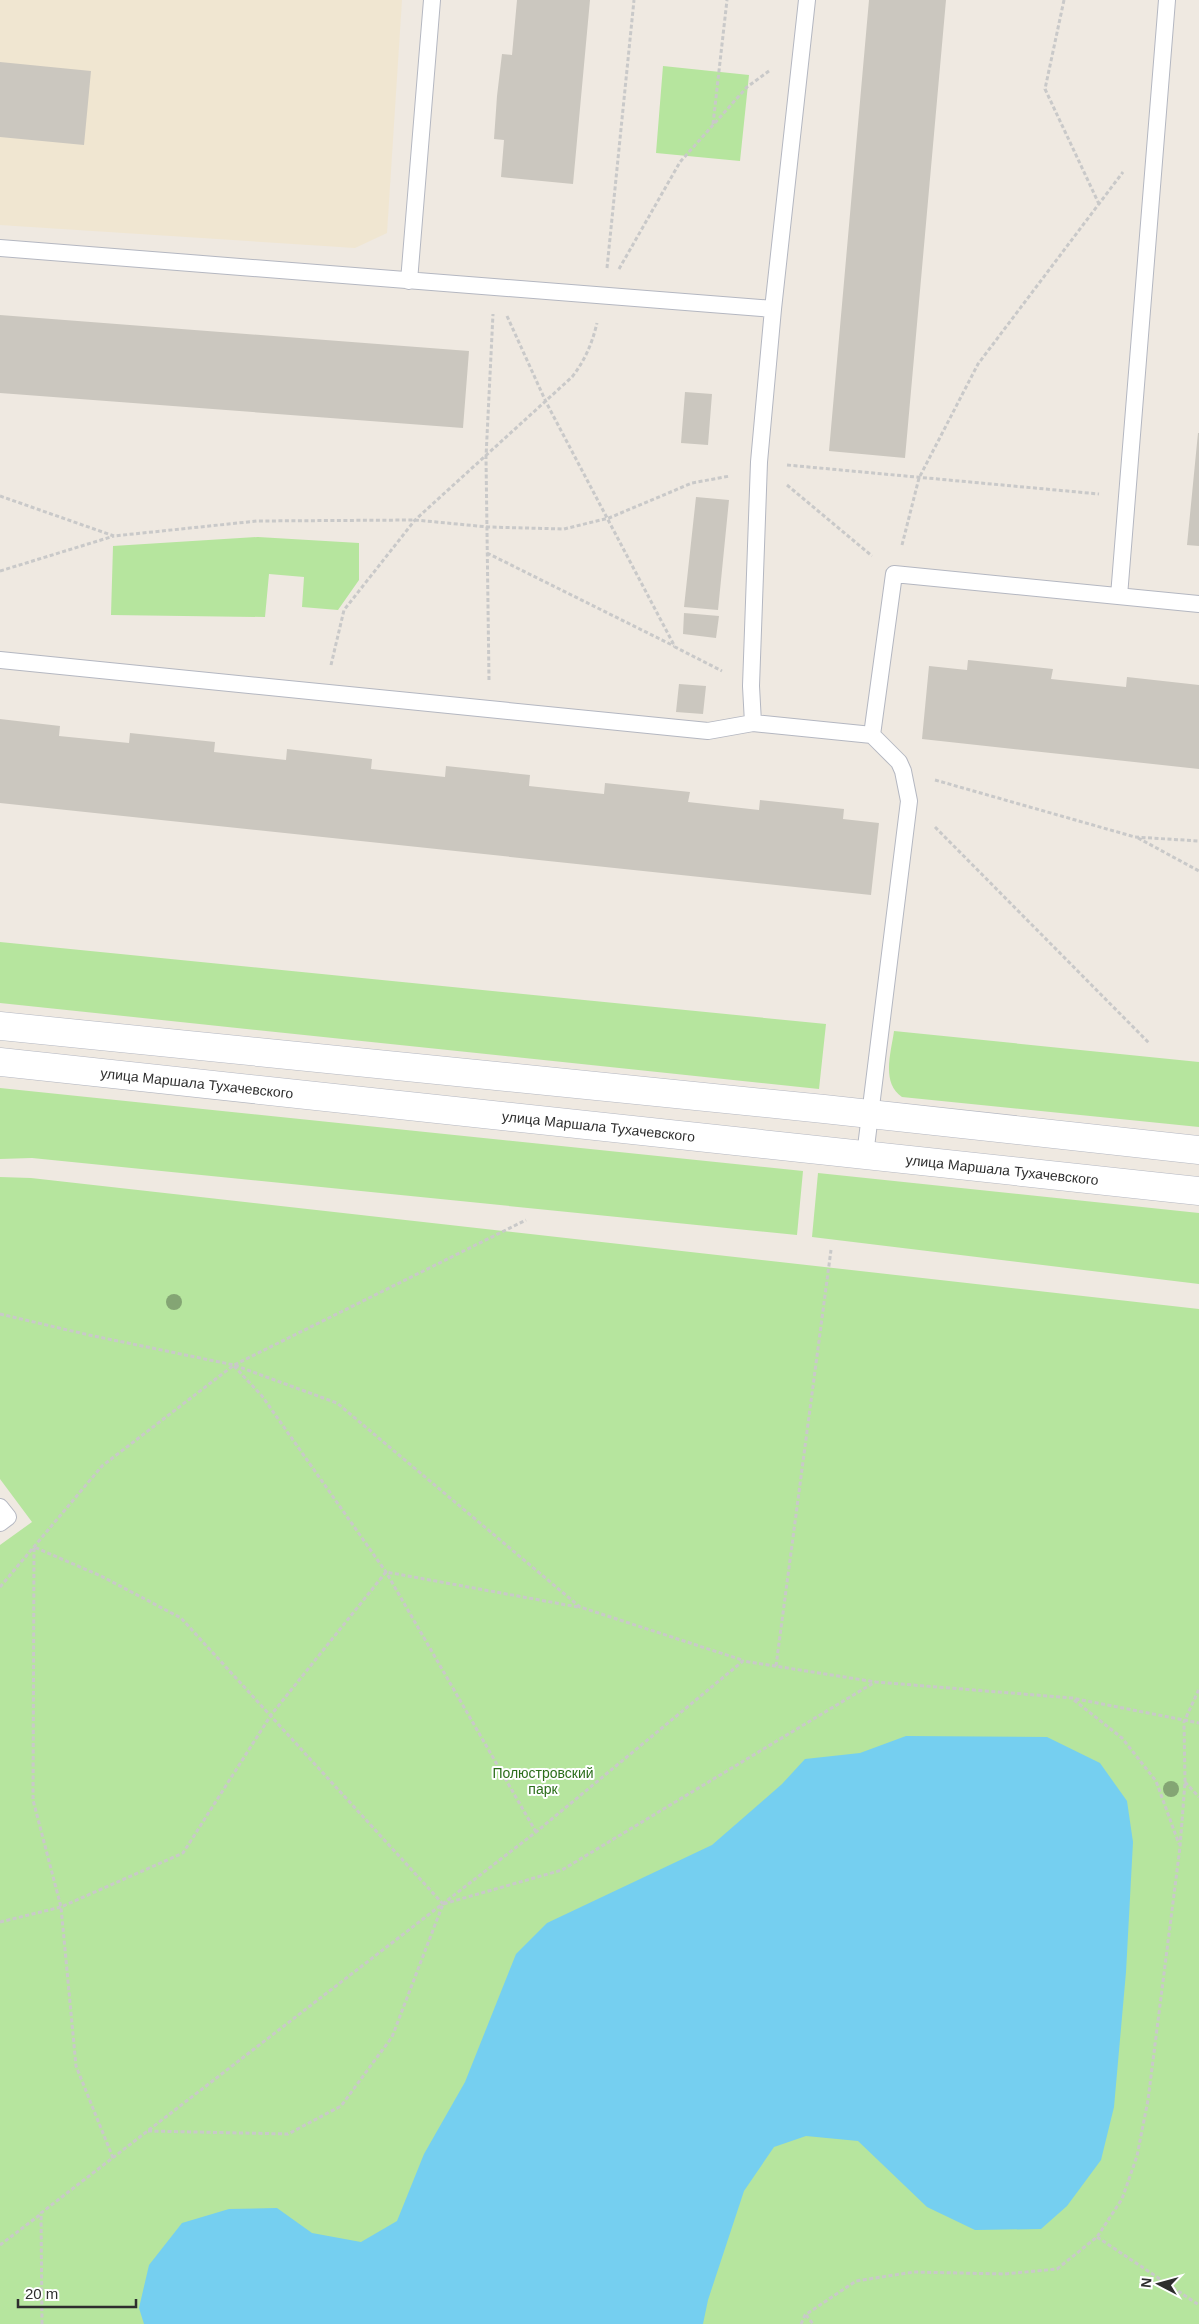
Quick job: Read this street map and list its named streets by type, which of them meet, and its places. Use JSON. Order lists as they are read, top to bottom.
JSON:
{
  "streets": {
    "street": ["улица Маршала Тухачевского"]
  },
  "parks": ["Полюстровский парк"],
  "scale_bar": "20 m",
  "north": "left"
}
